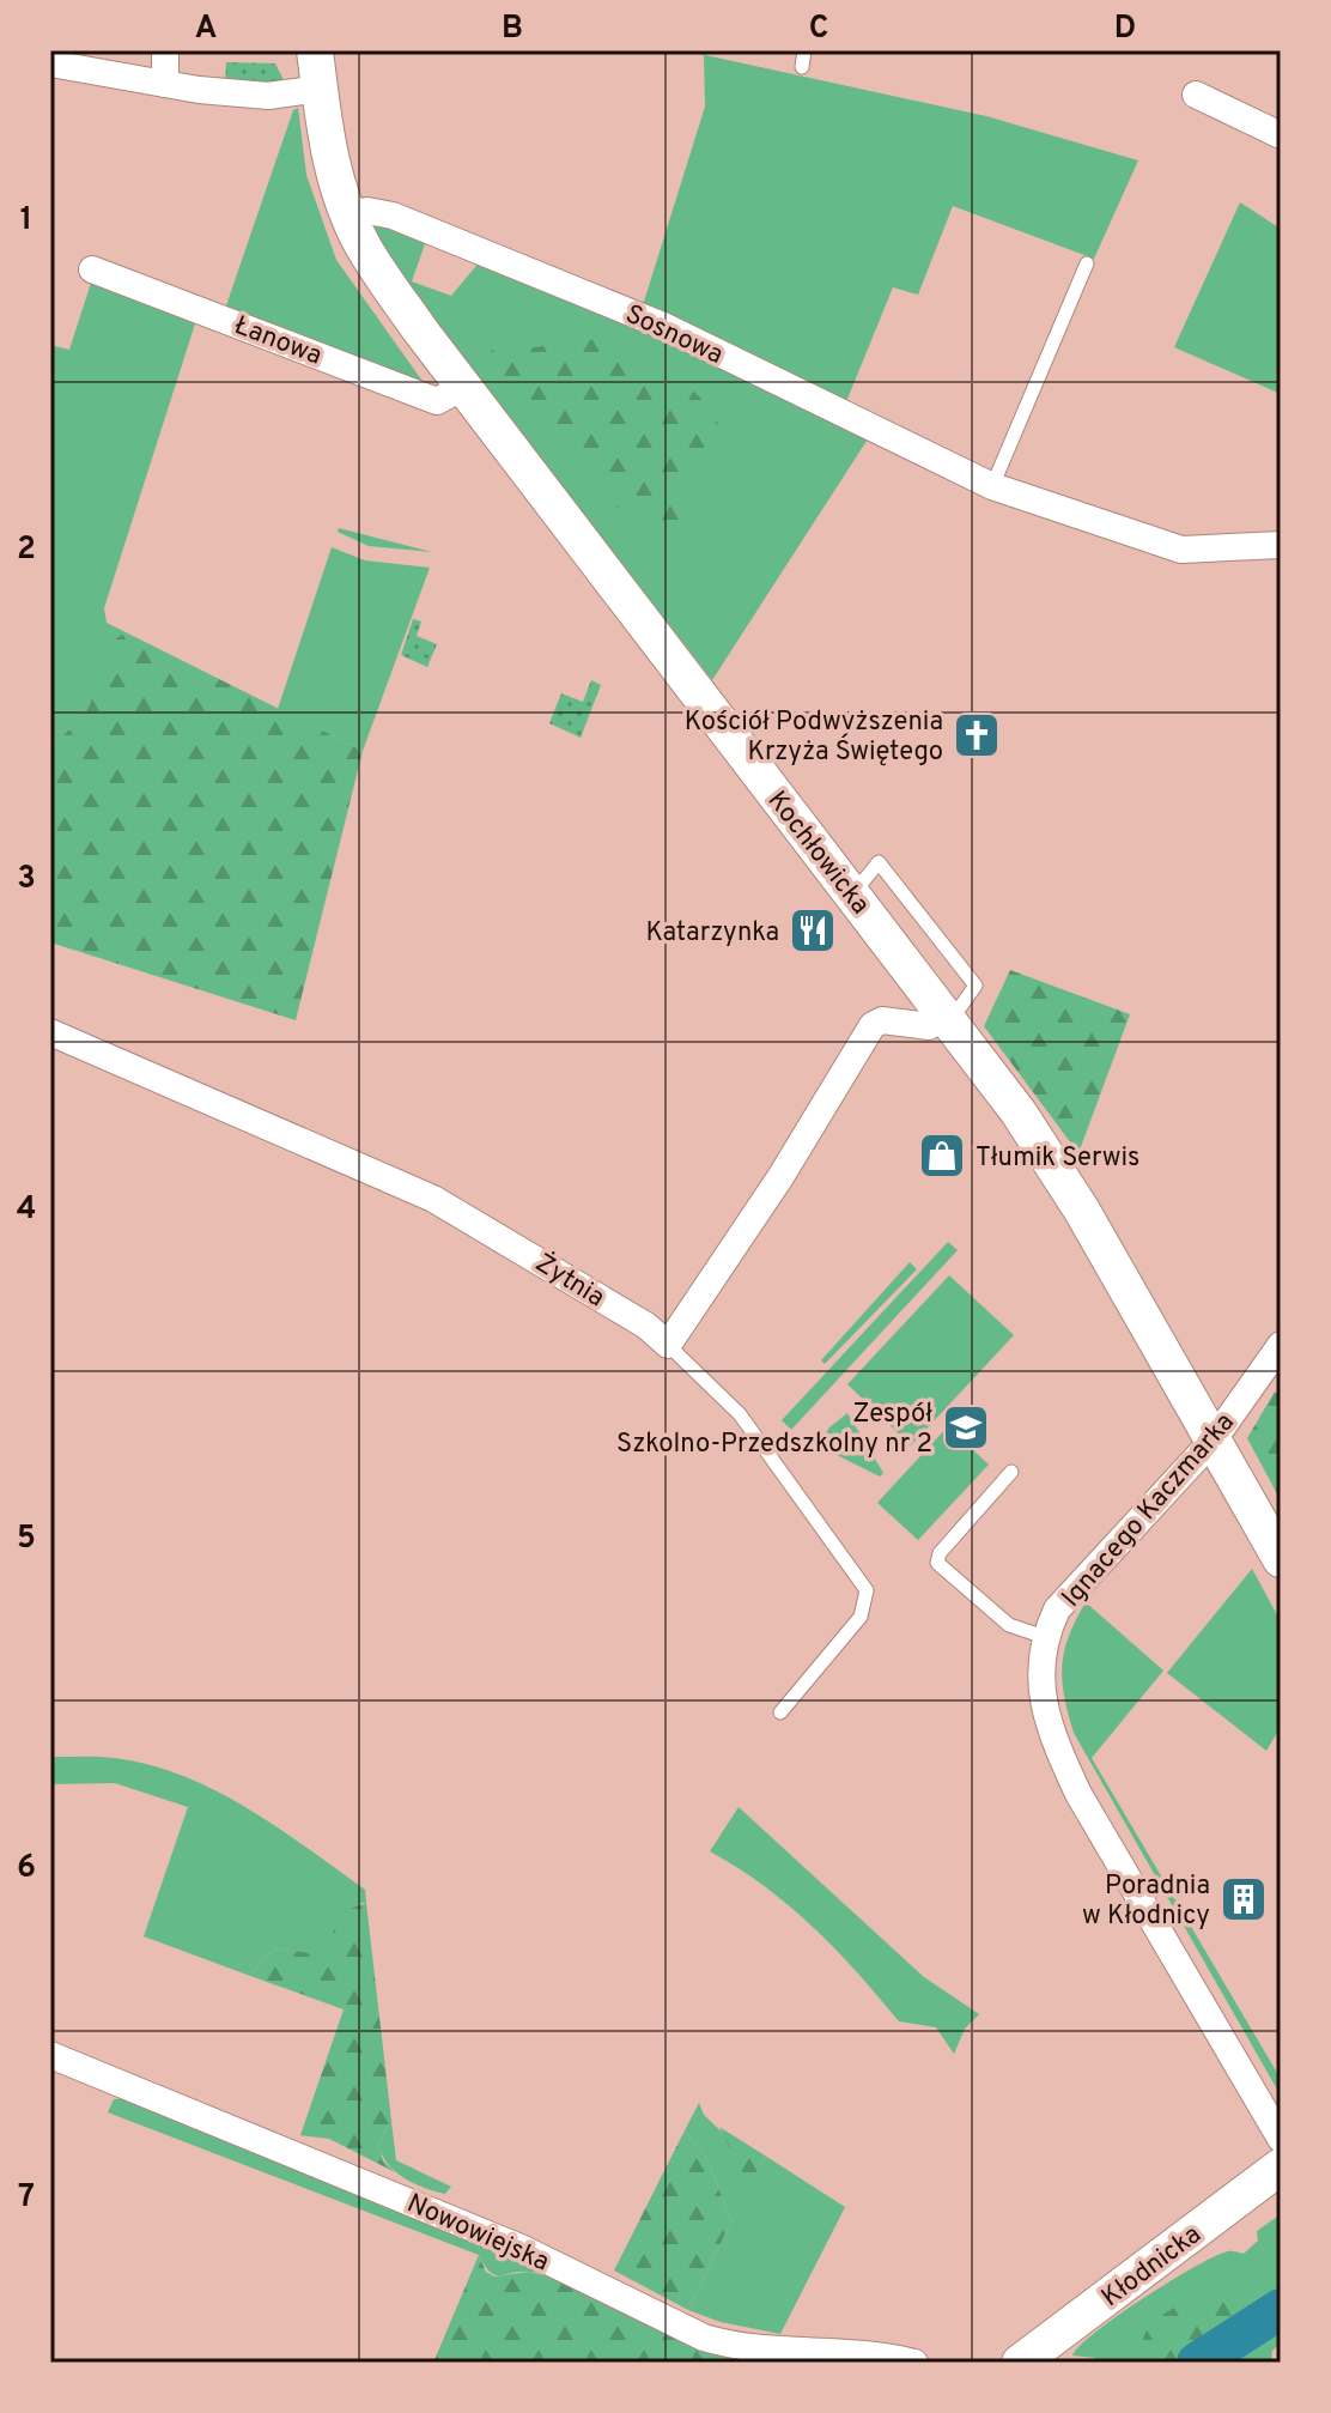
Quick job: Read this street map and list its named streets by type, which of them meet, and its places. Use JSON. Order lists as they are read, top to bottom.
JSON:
{
  "streets": {
    "street": [
      "Sosnowa",
      "Łanowa",
      "Kochłowicka",
      "Żytnia",
      "Ignacego Kaczmarka",
      "Nowowiejska",
      "Kłodnicka"
    ]
  },
  "crossings": [
    ["Sosnowa", "Kochłowicka"],
    ["Łanowa", "Kochłowicka"],
    ["Kochłowicka", "Ignacego Kaczmarka"]
  ],
  "places": {
    "church": ["Kościół Podwyższenia Krzyża Świętego"],
    "restaurant": ["Katarzynka"],
    "shop": ["Tłumik Serwis"],
    "school or university": ["Zespół Szkolno-Przedszkolny nr 2"],
    "building": ["Poradnia w Kłodnicy"]
  },
  "grid": {
    "columns": [
      "A",
      "B",
      "C",
      "D"
    ],
    "rows": [
      "1",
      "2",
      "3",
      "4",
      "5",
      "6",
      "7"
    ]
  }
}
